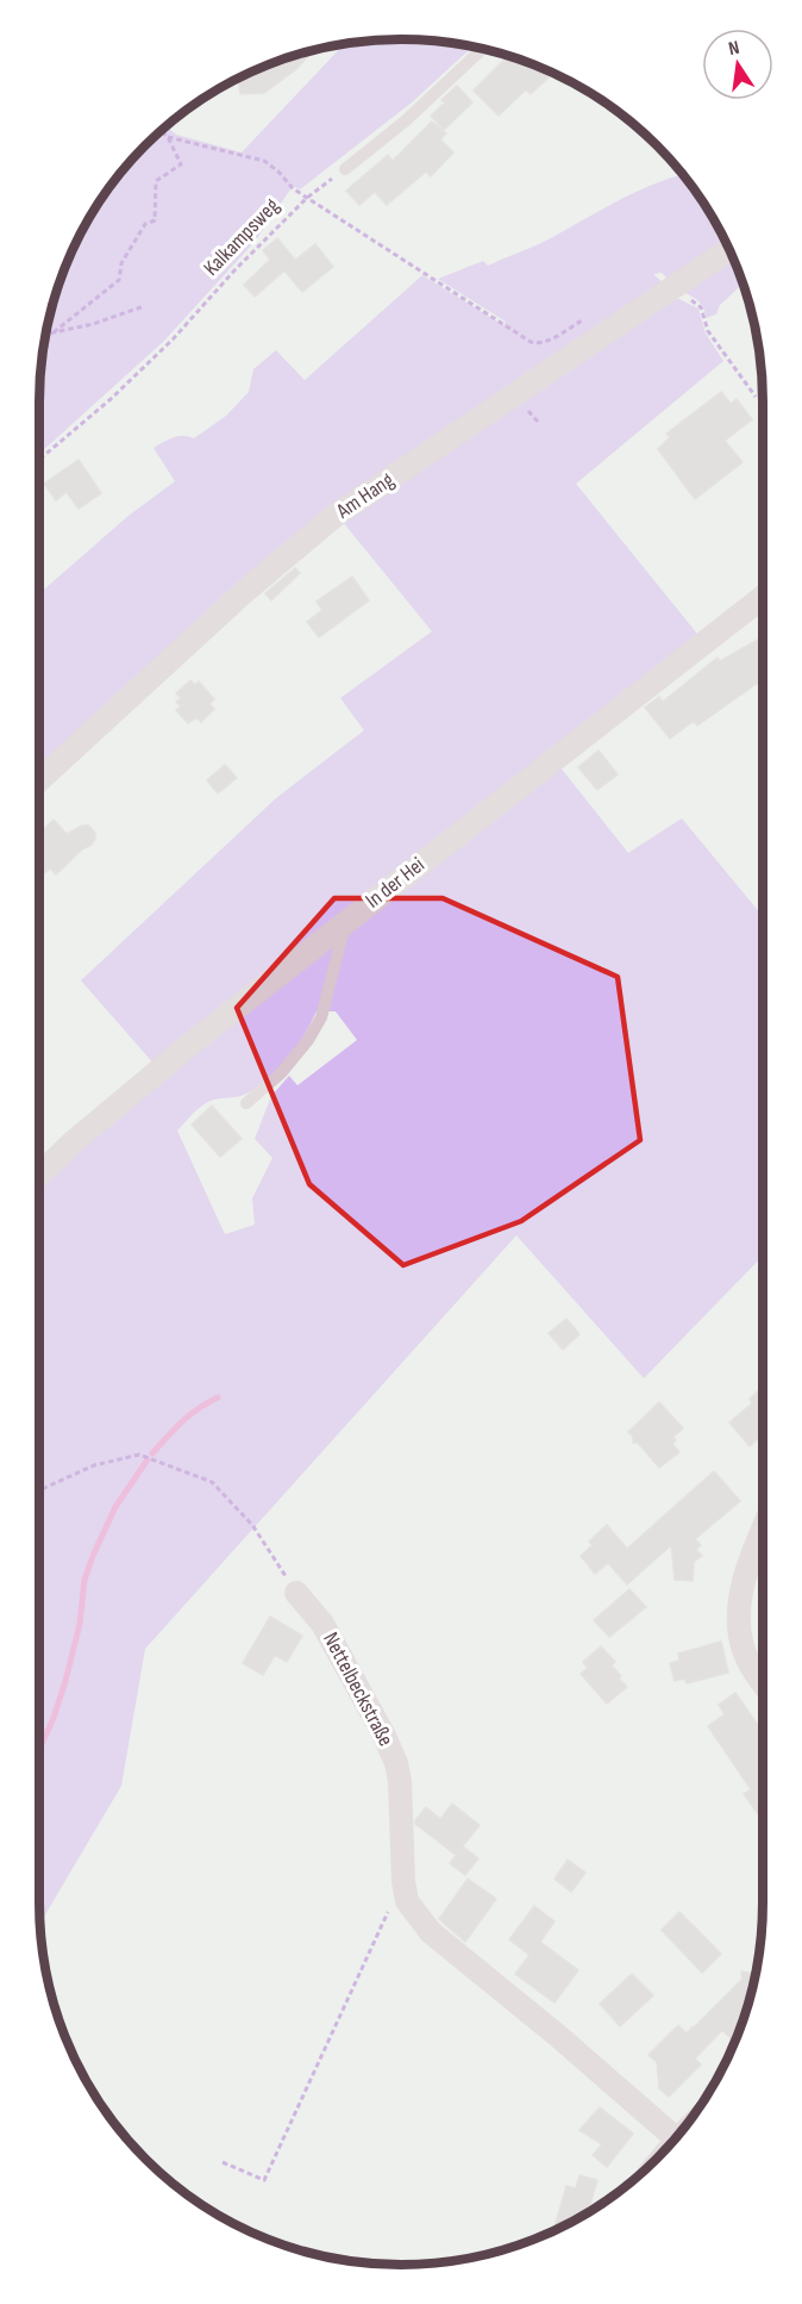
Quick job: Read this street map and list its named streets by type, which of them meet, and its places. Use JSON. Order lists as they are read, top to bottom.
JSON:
{
  "streets": {
    "street": ["Am Hang", "In der Hei", "Nettelbeckstraße"],
    "path": ["Kalkampsweg"]
  },
  "north": "top"
}
